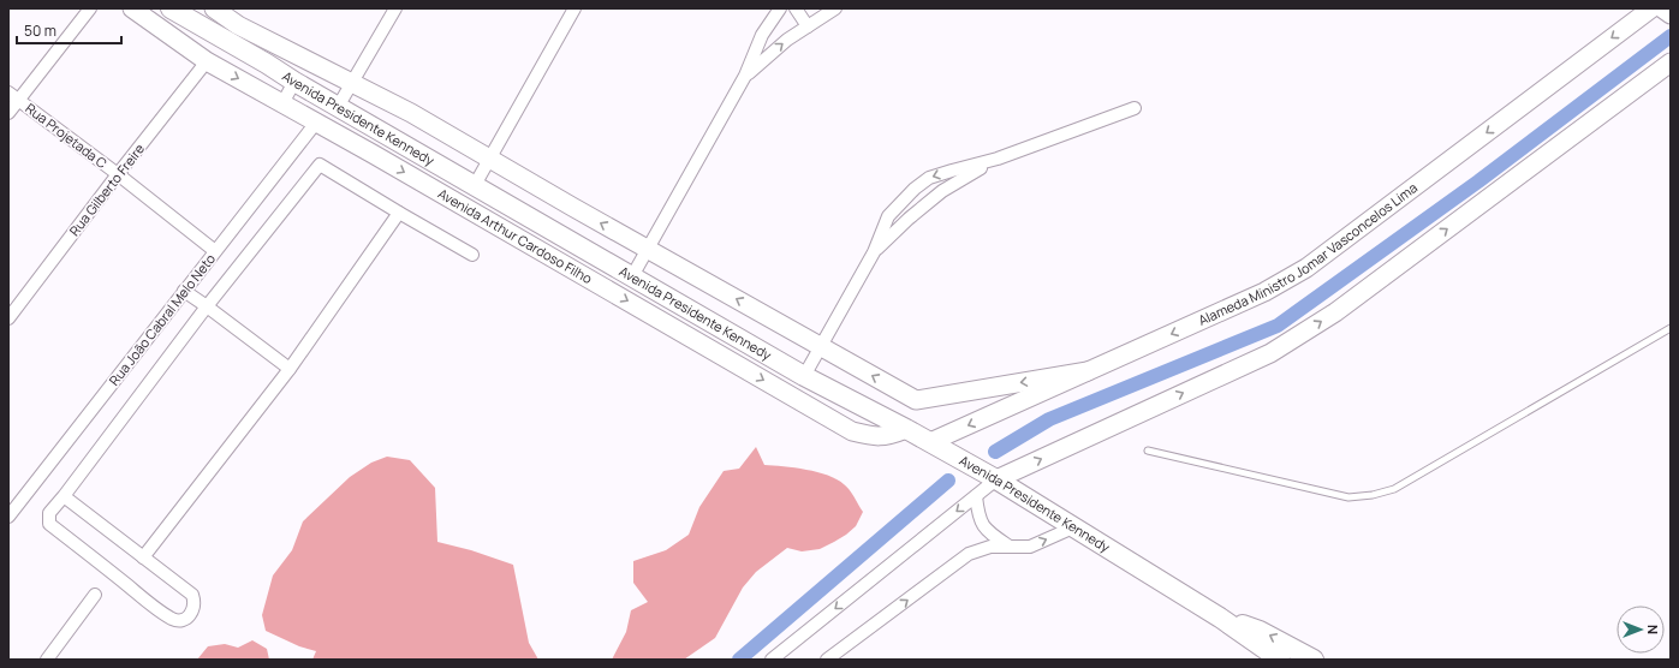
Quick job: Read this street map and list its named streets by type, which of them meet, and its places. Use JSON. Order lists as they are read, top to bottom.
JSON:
{
  "streets": {
    "main road": ["Avenida Presidente Kennedy", "Avenida Arthur Cardoso Filho", "Alameda Ministro Jomar Vasconcelos Lima"],
    "street": ["Rua Projetada C", "Rua Gilberto Freire", "Rua João Cabral Melo Neto"]
  },
  "crossings": [
    ["Avenida Presidente Kennedy", "Avenida Arthur Cardoso Filho"],
    ["Avenida Presidente Kennedy", "Alameda Ministro Jomar Vasconcelos Lima"],
    ["Rua Projetada C", "Rua Gilberto Freire"],
    ["Rua Projetada C", "Rua João Cabral Melo Neto"],
    ["Rua Gilberto Freire", "Avenida Arthur Cardoso Filho"],
    ["Avenida Arthur Cardoso Filho", "Rua João Cabral Melo Neto"]
  ],
  "one_way": ["Avenida Arthur Cardoso Filho"],
  "scale_bar": "50 m",
  "north": "right"
}
